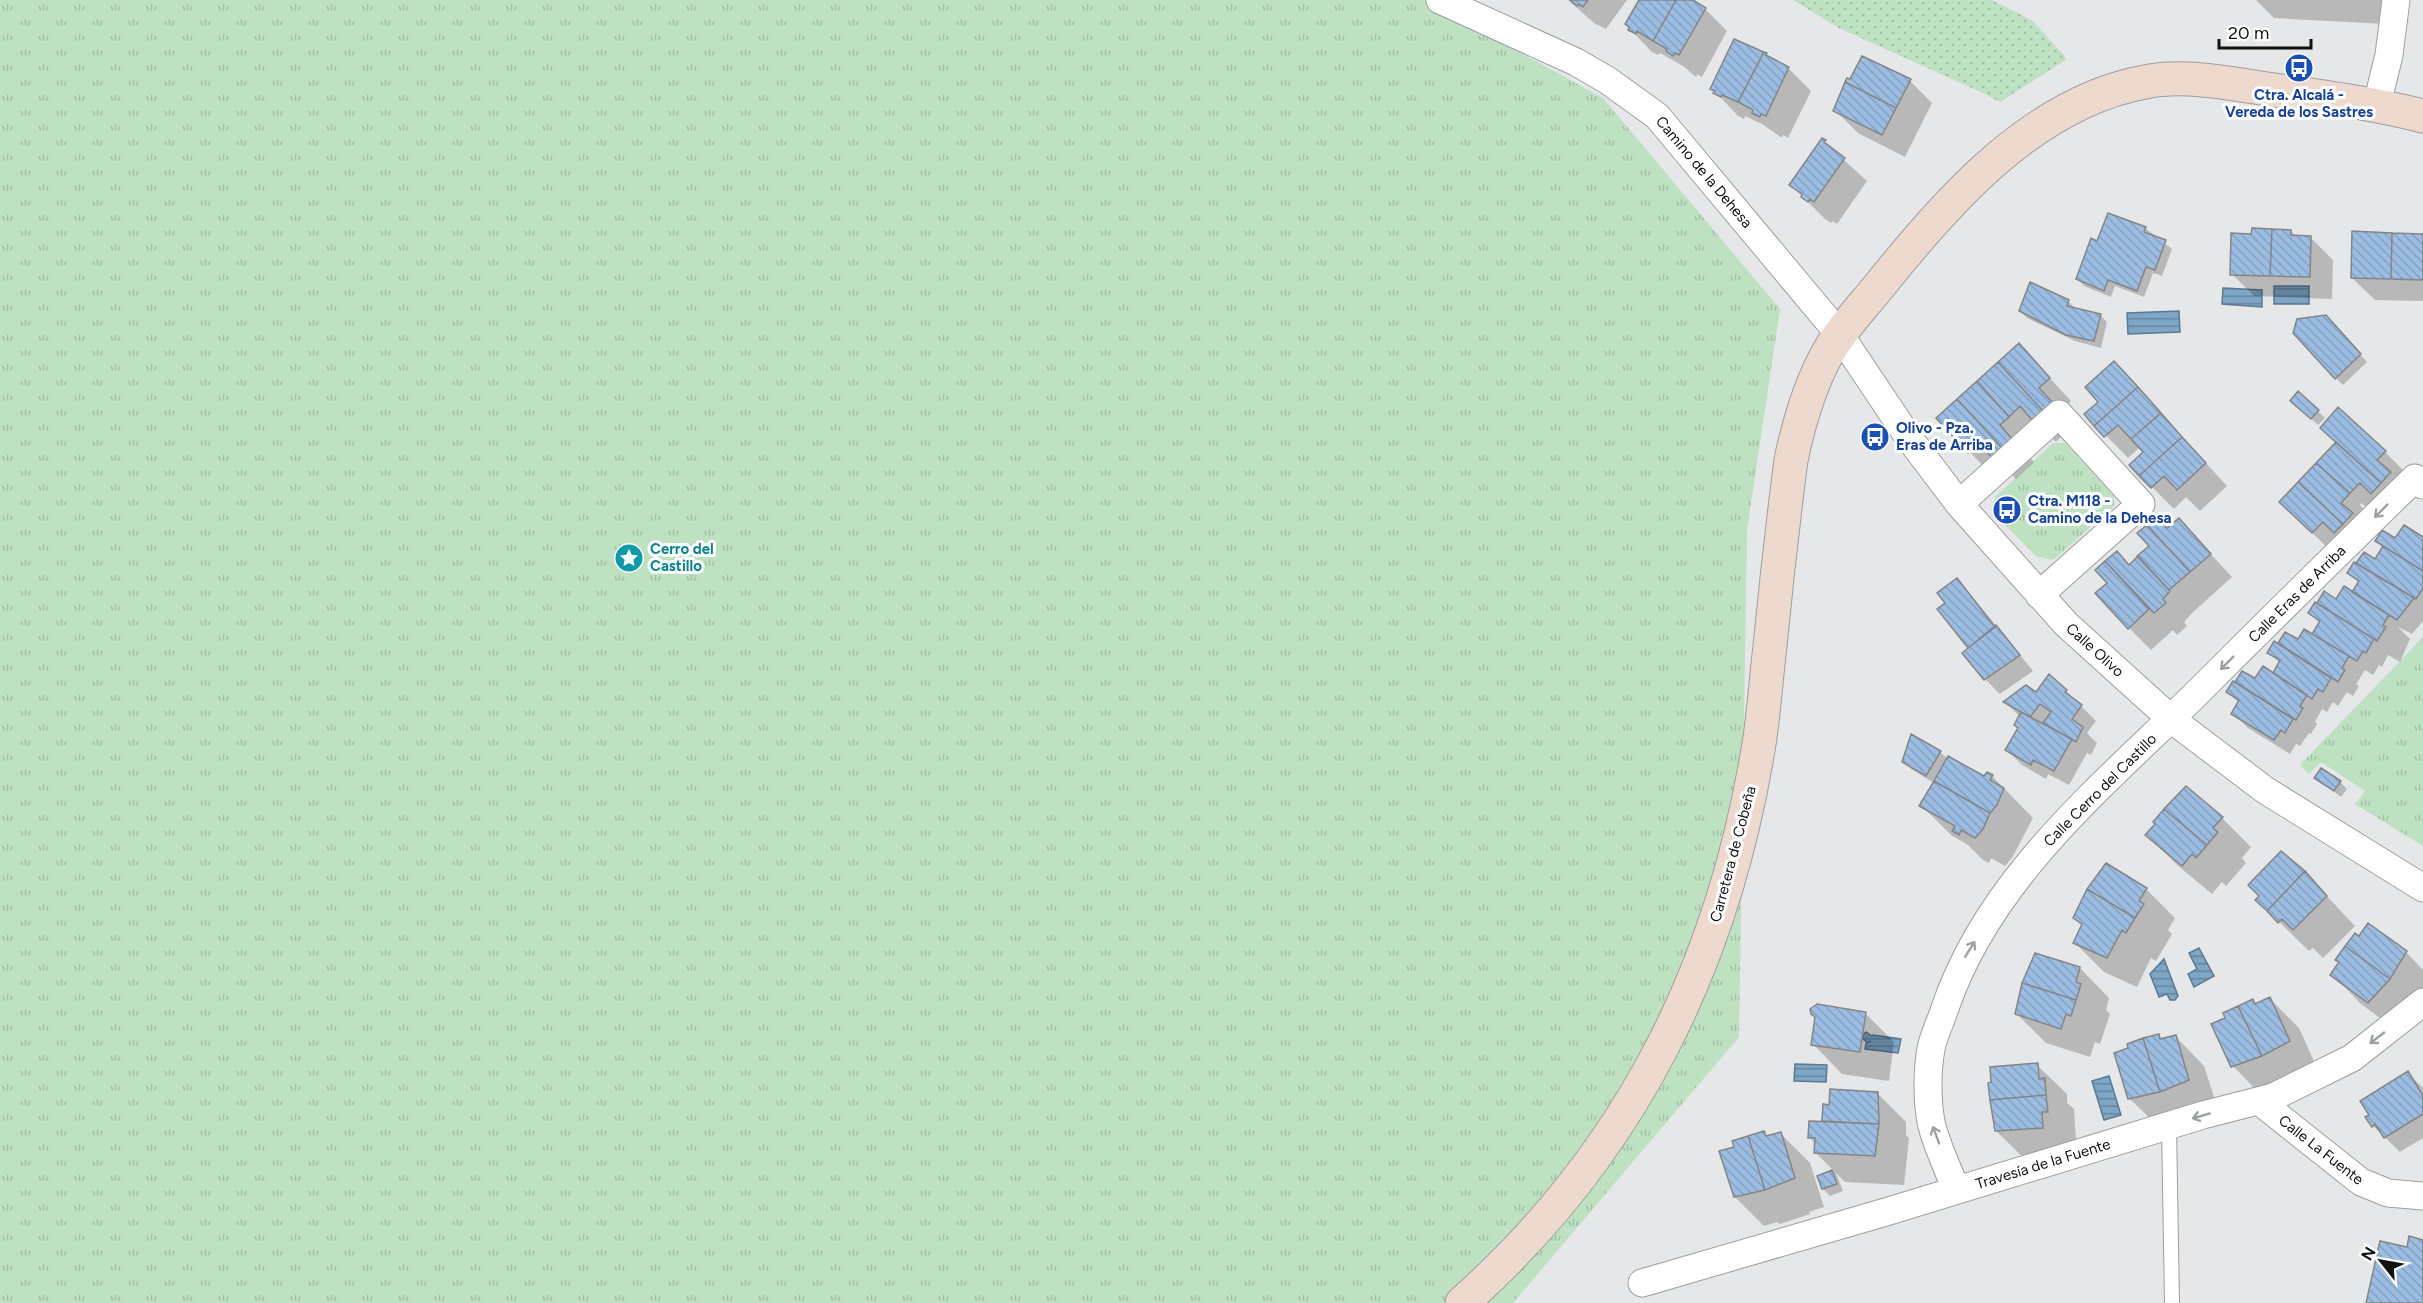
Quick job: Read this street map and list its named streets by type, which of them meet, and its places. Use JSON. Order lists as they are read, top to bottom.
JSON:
{
  "streets": {
    "street": [
      "Camino de la Dehesa",
      "Calle Eras de Arriba",
      "Calle Olivo",
      "Calle Cerro del Castillo",
      "Carretera de Cobeña",
      "Calle La Fuente",
      "Travesía de la Fuente"
    ]
  },
  "crossings": [
    ["Camino de la Dehesa", "Calle Olivo"],
    ["Camino de la Dehesa", "Carretera de Cobeña"],
    ["Calle Eras de Arriba", "Calle Olivo"],
    ["Calle Eras de Arriba", "Calle Cerro del Castillo"],
    ["Calle Olivo", "Calle Cerro del Castillo"],
    ["Calle Olivo", "Carretera de Cobeña"],
    ["Calle Cerro del Castillo", "Travesía de la Fuente"],
    ["Calle La Fuente", "Travesía de la Fuente"]
  ],
  "one_way": ["Calle Eras de Arriba", "Calle Cerro del Castillo"],
  "places": {
    "bus stop": ["Ctra. Alcalá - Vereda de los Sastres", "Olivo - Pza. Eras de Arriba", "Ctra. M118 - Camino de la Dehesa"],
    "place": ["Cerro del Castillo"]
  },
  "scale_bar": "20 m",
  "north": "top left"
}
